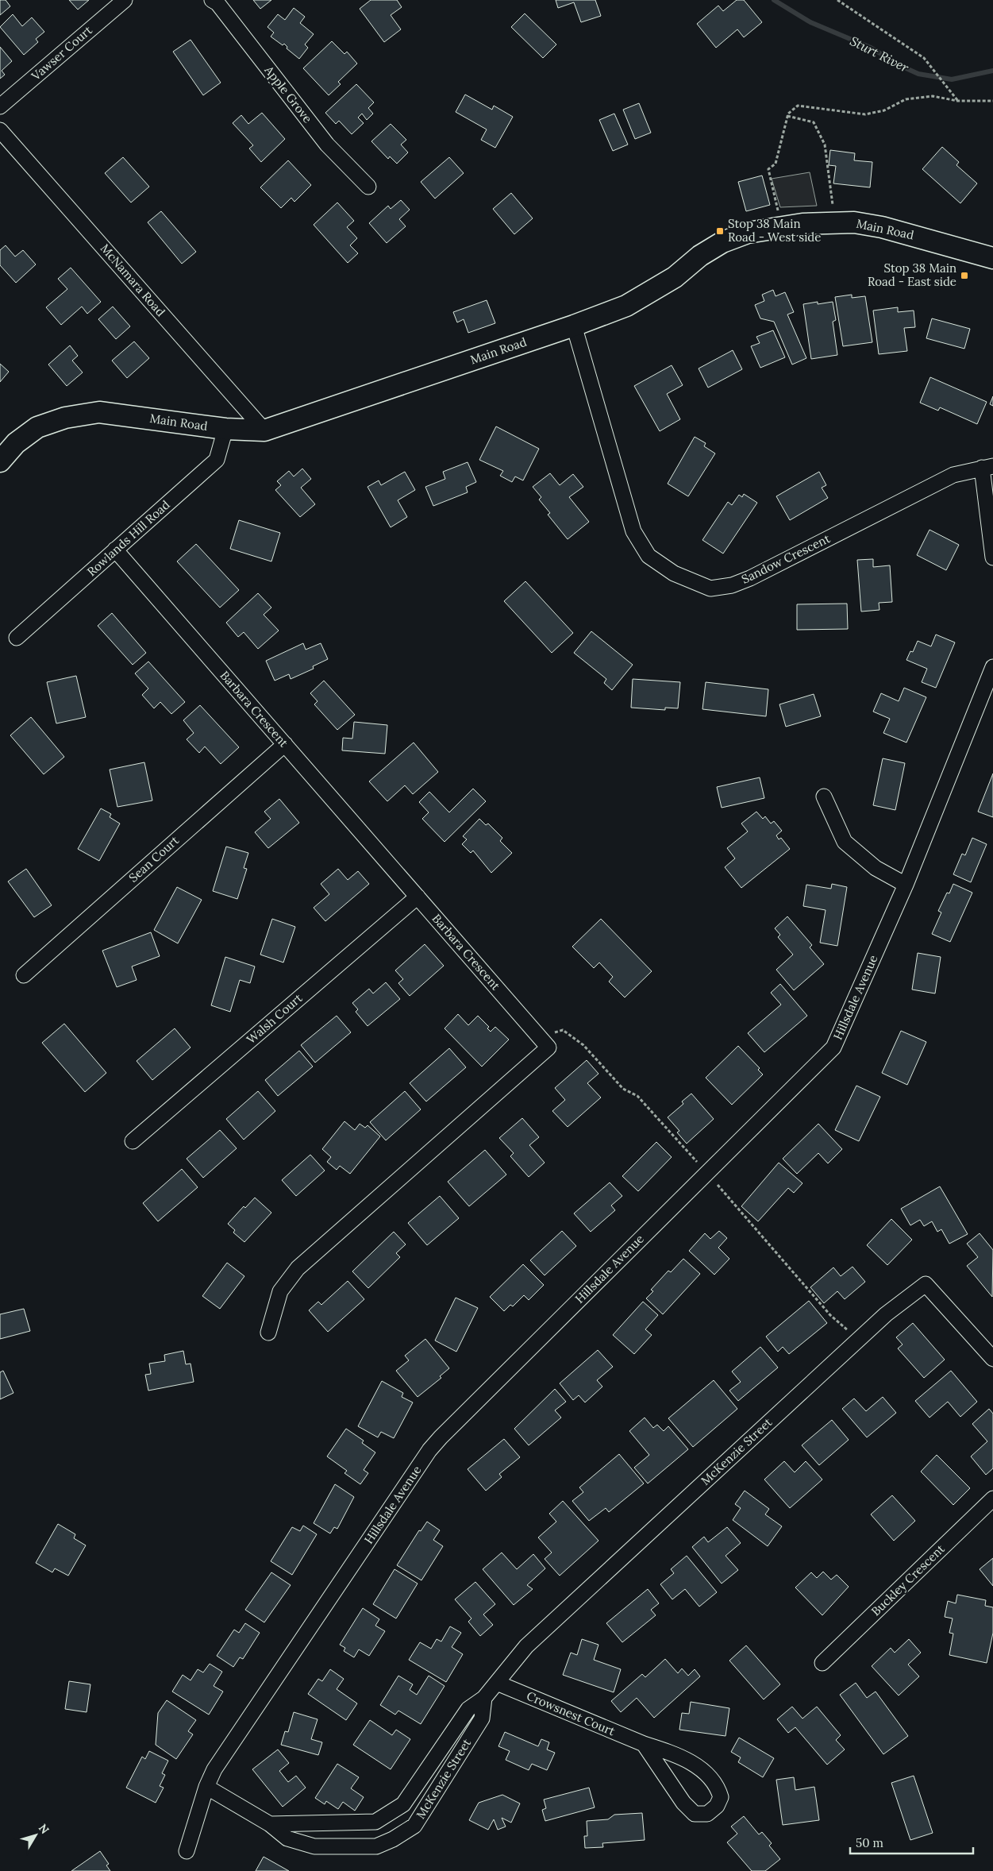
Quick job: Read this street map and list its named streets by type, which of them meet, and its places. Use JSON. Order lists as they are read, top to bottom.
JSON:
{
  "streets": {
    "main road": ["Main Road"],
    "street": [
      "Vawser Court",
      "Apple Grove",
      "McNamara Road",
      "Rowlands Hill Road",
      "Sandow Crescent",
      "Barbara Crescent",
      "Sean Court",
      "Hillsdale Avenue",
      "Walsh Court",
      "McKenzie Street",
      "Buckley Crescent",
      "Crowsnest Court"
    ]
  },
  "crossings": [
    ["Main Road", "McNamara Road"],
    ["Main Road", "Rowlands Hill Road"],
    ["Main Road", "Sandow Crescent"],
    ["Rowlands Hill Road", "Barbara Crescent"],
    ["Barbara Crescent", "Sean Court"],
    ["Barbara Crescent", "Walsh Court"],
    ["Hillsdale Avenue", "McKenzie Street"],
    ["McKenzie Street", "Crowsnest Court"]
  ],
  "water": ["Sturt River"],
  "places": {
    "transit": ["Stop 38 Main Road - West side", "Stop 38 Main Road - East side"]
  },
  "scale_bar": "50 m",
  "north": "top right"
}
